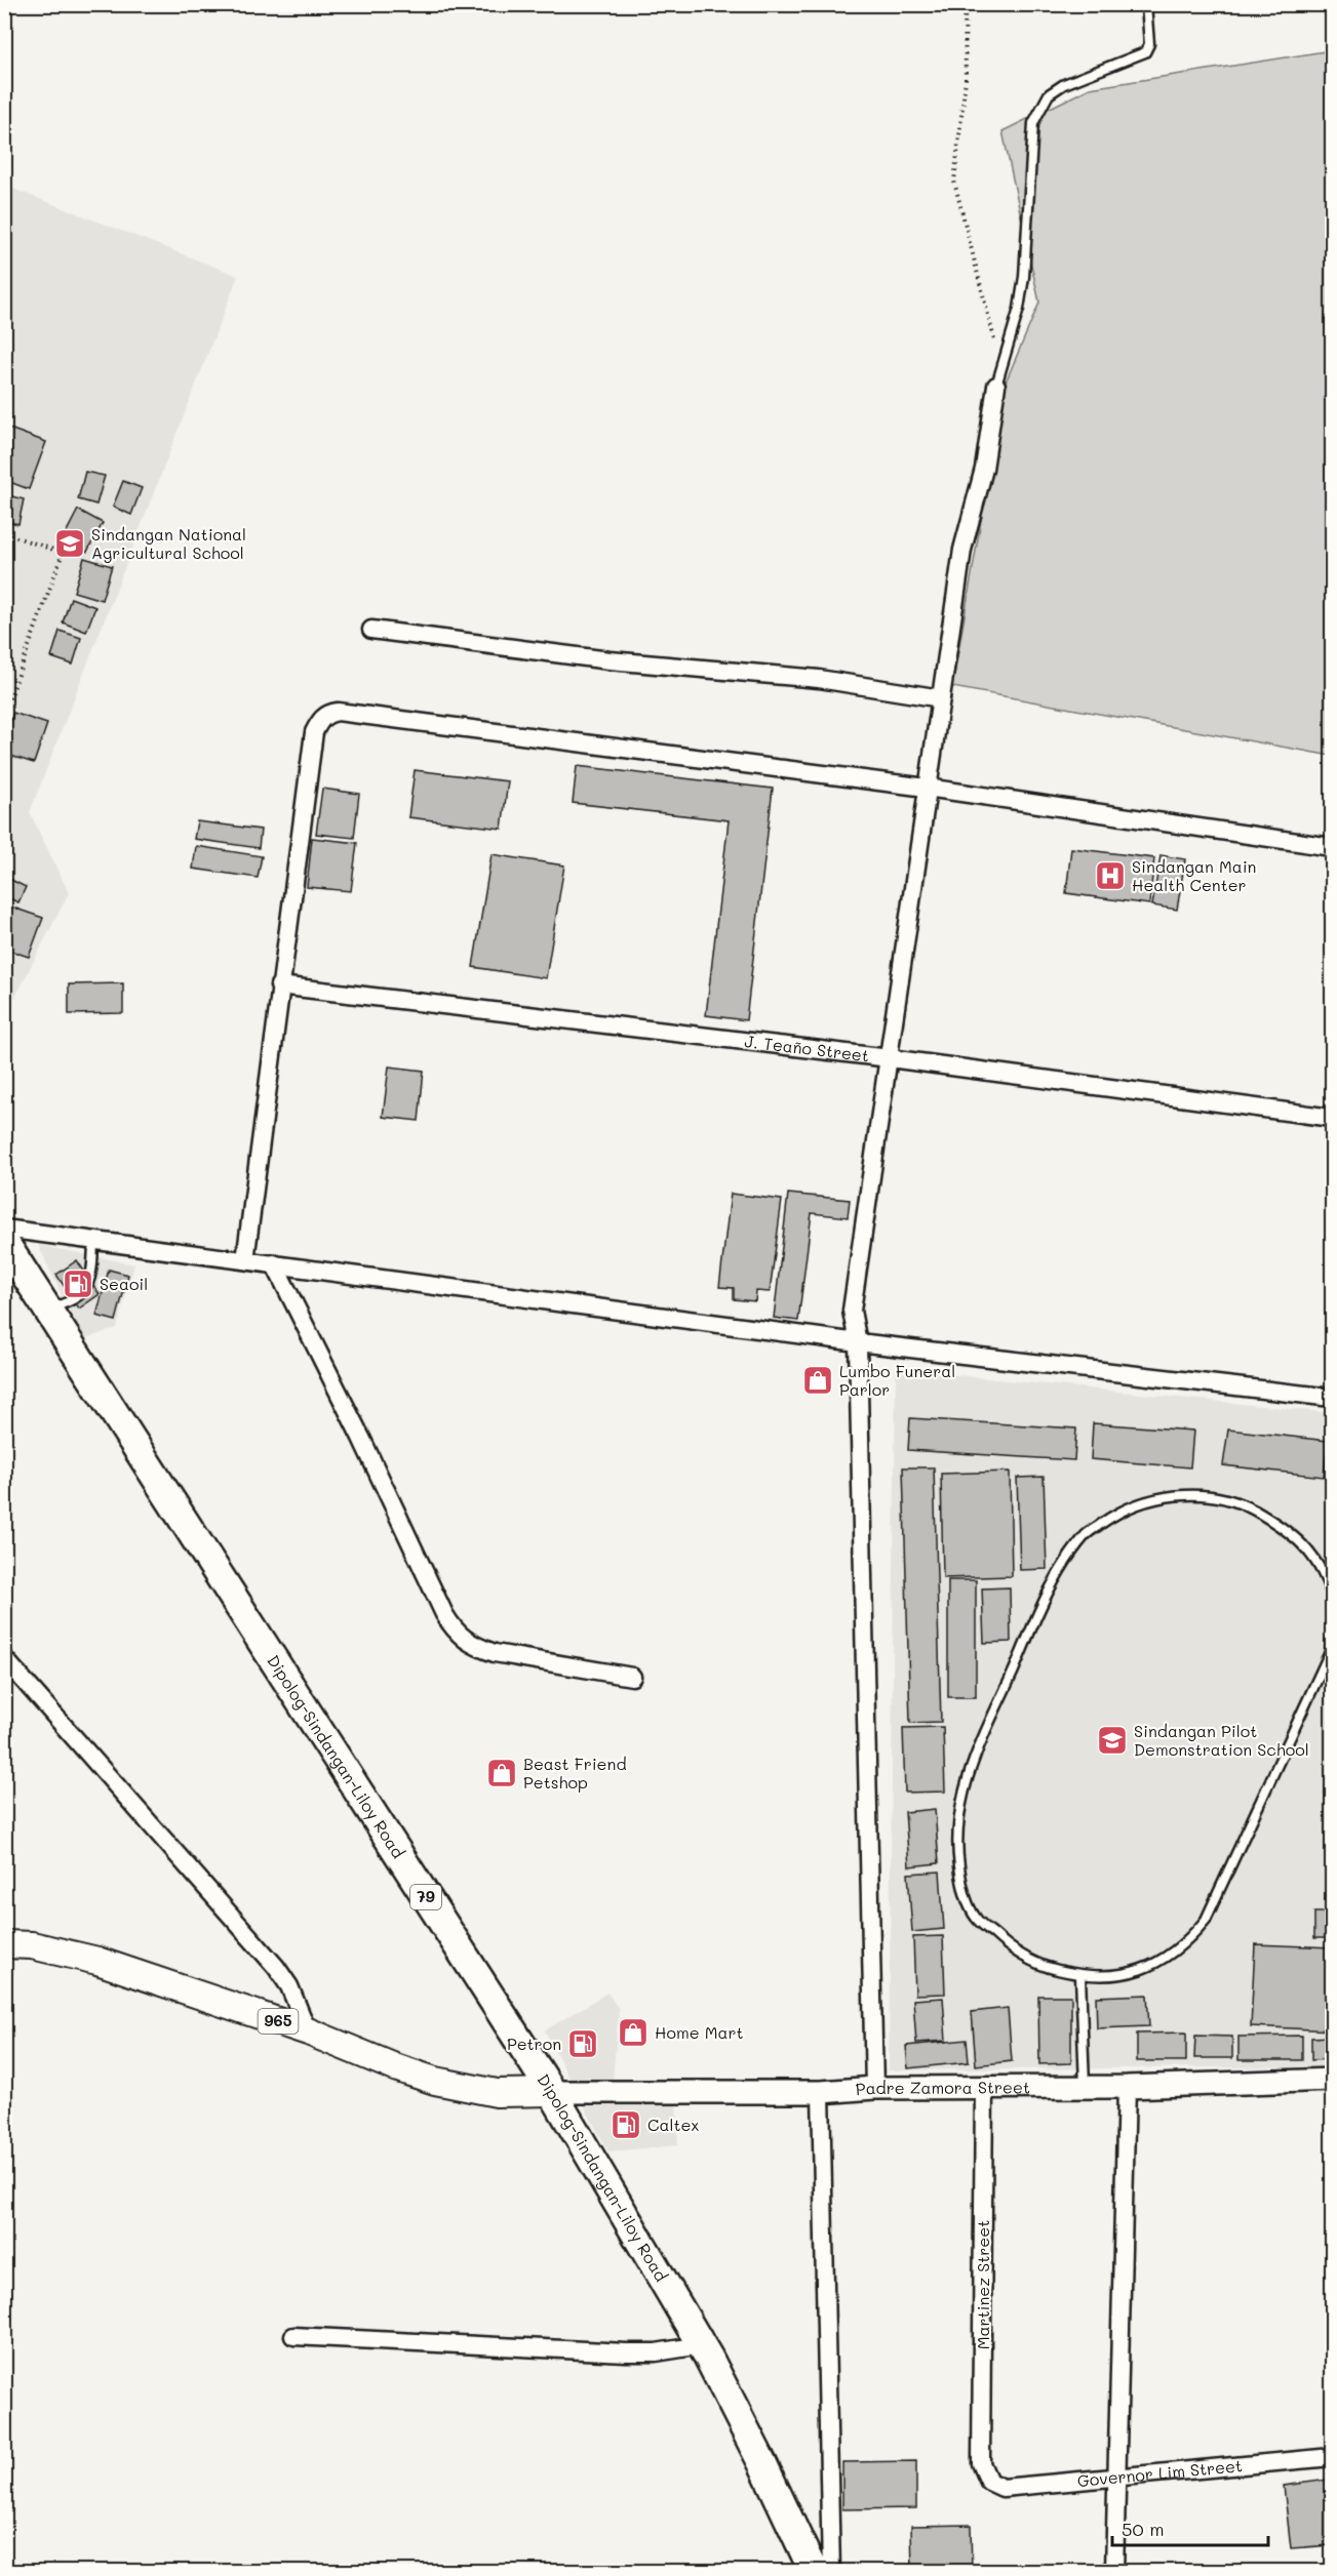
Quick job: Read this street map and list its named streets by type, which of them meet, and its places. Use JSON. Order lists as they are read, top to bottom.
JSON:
{
  "streets": {
    "highway": ["Dipolog-Sindangan-Liloy Road", "79"],
    "main road": ["965"],
    "street": [
      "J. Teaño Street",
      "Padre Zamora Street",
      "Martinez Street",
      "Governor Lim Street"
    ]
  },
  "crossings": [
    ["Dipolog-Sindangan-Liloy Road", "965"],
    ["Dipolog-Sindangan-Liloy Road", "Padre Zamora Street"],
    ["965", "Padre Zamora Street"],
    ["Padre Zamora Street", "Martinez Street"],
    ["Martinez Street", "Governor Lim Street"]
  ],
  "places": {
    "school or university": ["Sindangan National Agricultural School", "Sindangan Pilot Demonstration School"],
    "hospital": ["Sindangan Main Health Center"],
    "fuel station": ["Seaoil", "Petron", "Caltex"],
    "shop": ["Lumbo Funeral Parlor", "Beast Friend Petshop", "Home Mart"]
  },
  "scale_bar": "50 m"
}
